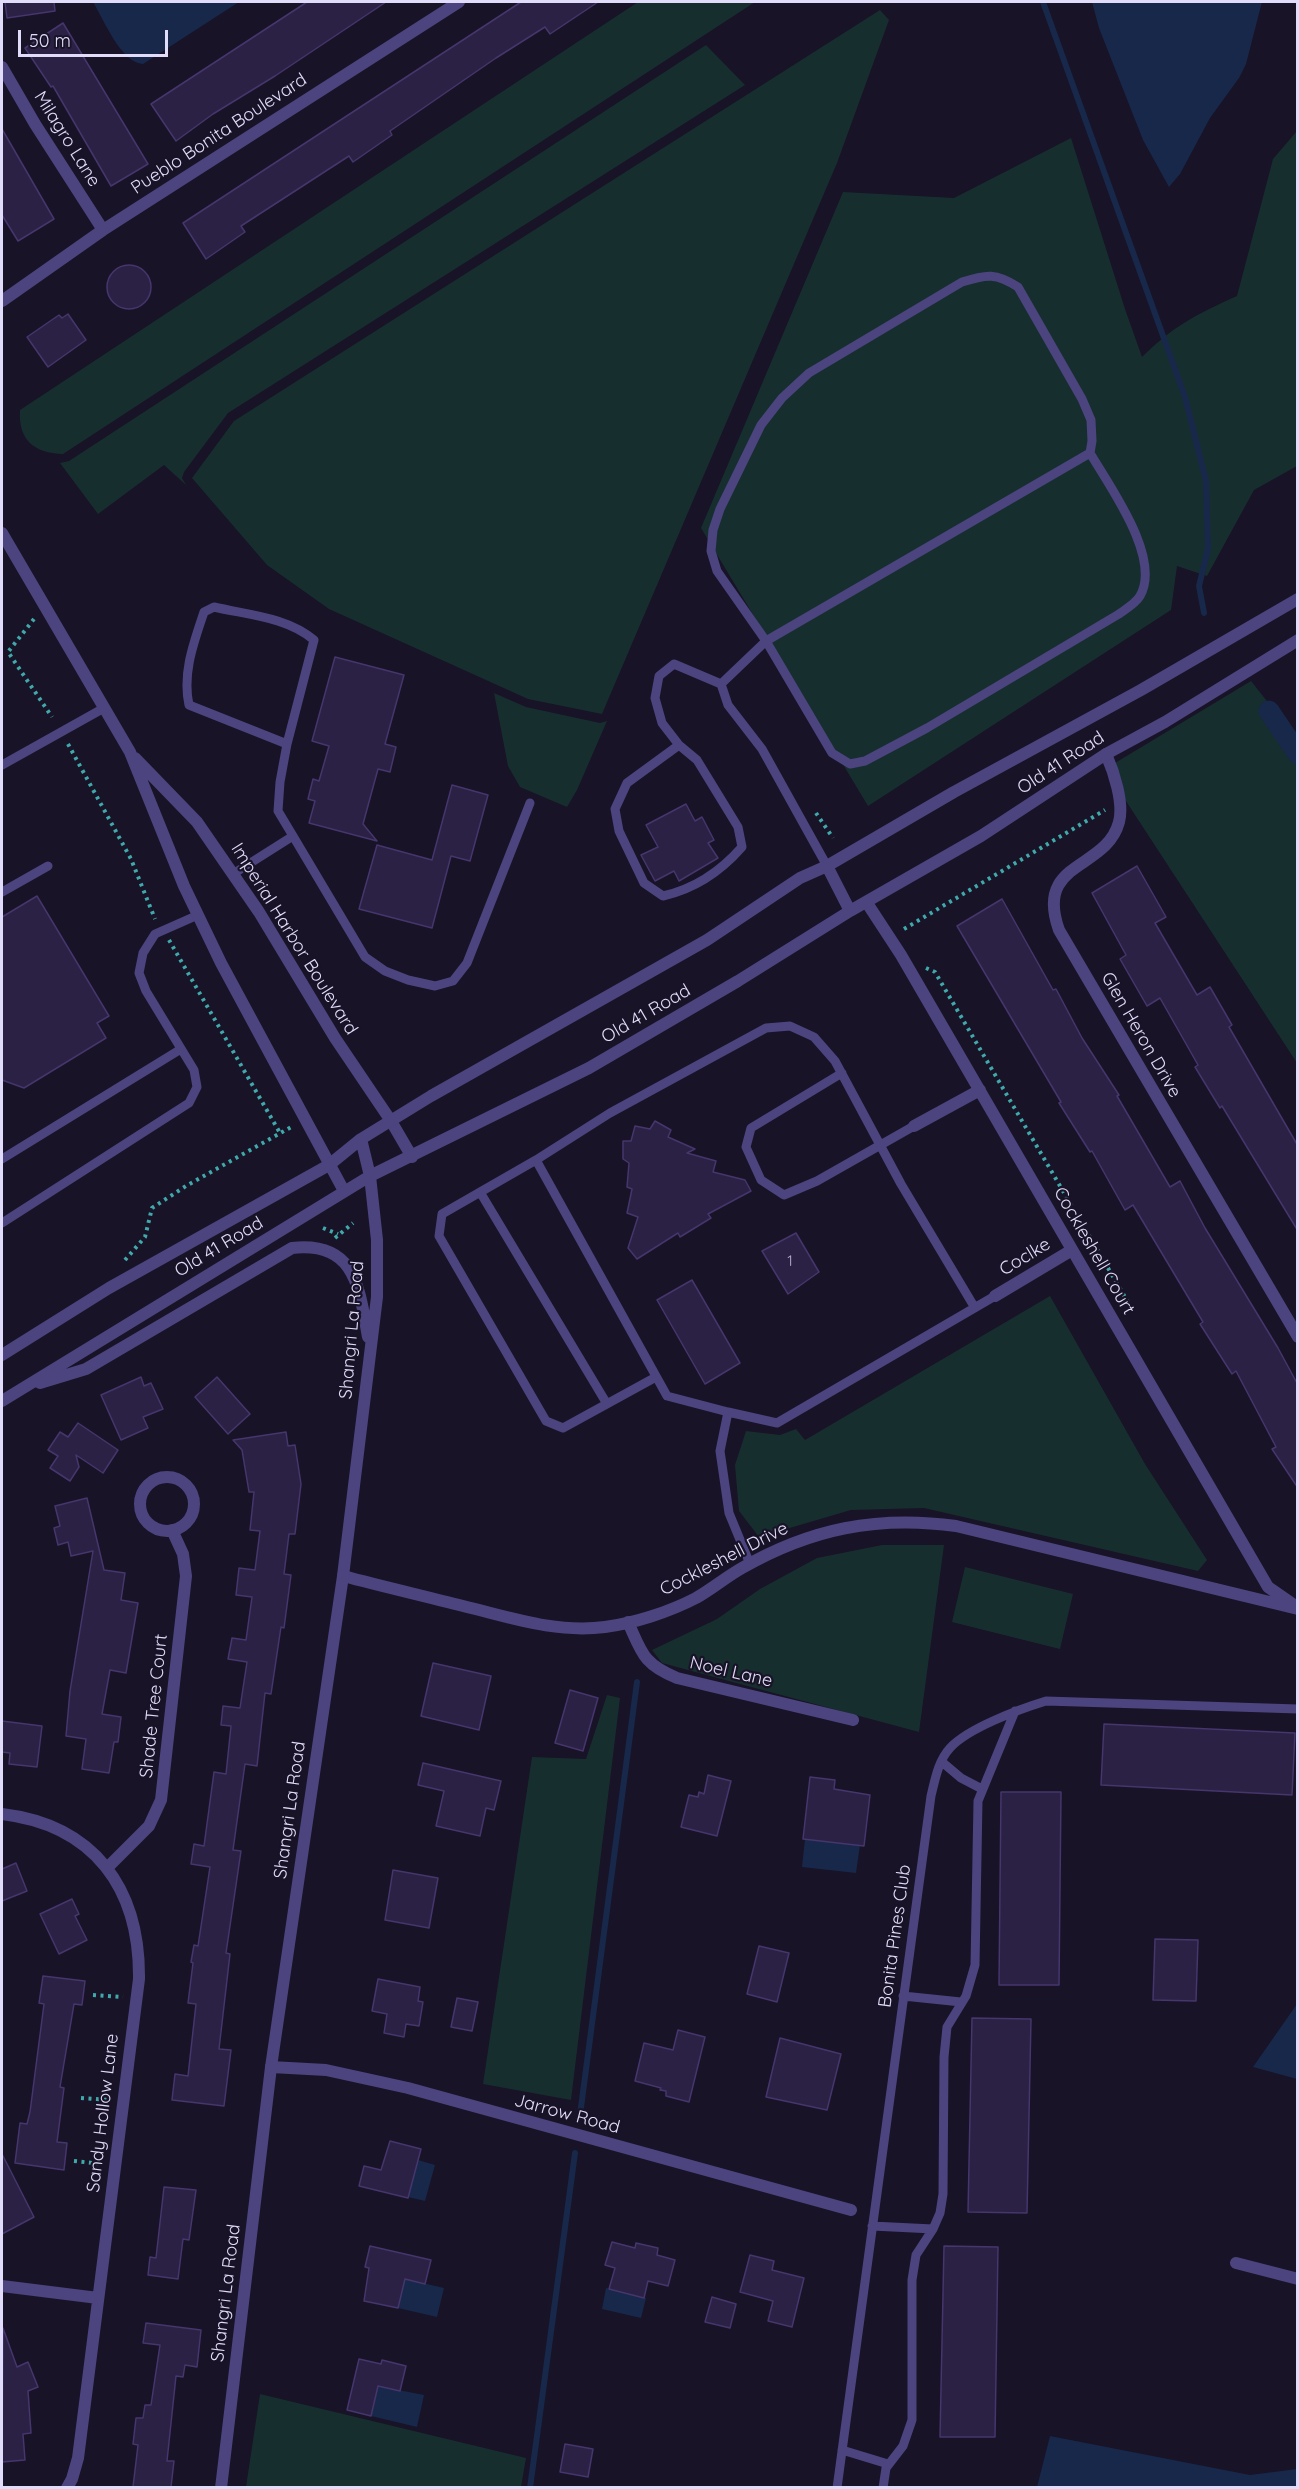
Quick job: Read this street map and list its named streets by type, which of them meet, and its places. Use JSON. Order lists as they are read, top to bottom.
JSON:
{
  "streets": {
    "street": [
      "Pueblo Bonita Boulevard",
      "Milagro Lane",
      "Old 41 Road",
      "Imperial Harbor Boulevard",
      "Glen Heron Drive",
      "Cockleshell Court",
      "Coclke",
      "Shangri La Road",
      "Cockleshell Drive",
      "Noel Lane",
      "Shade Tree Court",
      "Sandy Hollow Lane",
      "Jarrow Road"
    ],
    "lane": ["Bonita Pines Club"]
  },
  "crossings": [
    ["Pueblo Bonita Boulevard", "Milagro Lane"],
    ["Old 41 Road", "Imperial Harbor Boulevard"],
    ["Old 41 Road", "Glen Heron Drive"],
    ["Old 41 Road", "Cockleshell Court"],
    ["Old 41 Road", "Shangri La Road"],
    ["Cockleshell Court", "Coclke"],
    ["Cockleshell Court", "Cockleshell Drive"],
    ["Shangri La Road", "Cockleshell Drive"],
    ["Shangri La Road", "Jarrow Road"],
    ["Cockleshell Drive", "Noel Lane"],
    ["Shade Tree Court", "Sandy Hollow Lane"]
  ],
  "house_numbers": ["1"],
  "scale_bar": "50 m"
}
